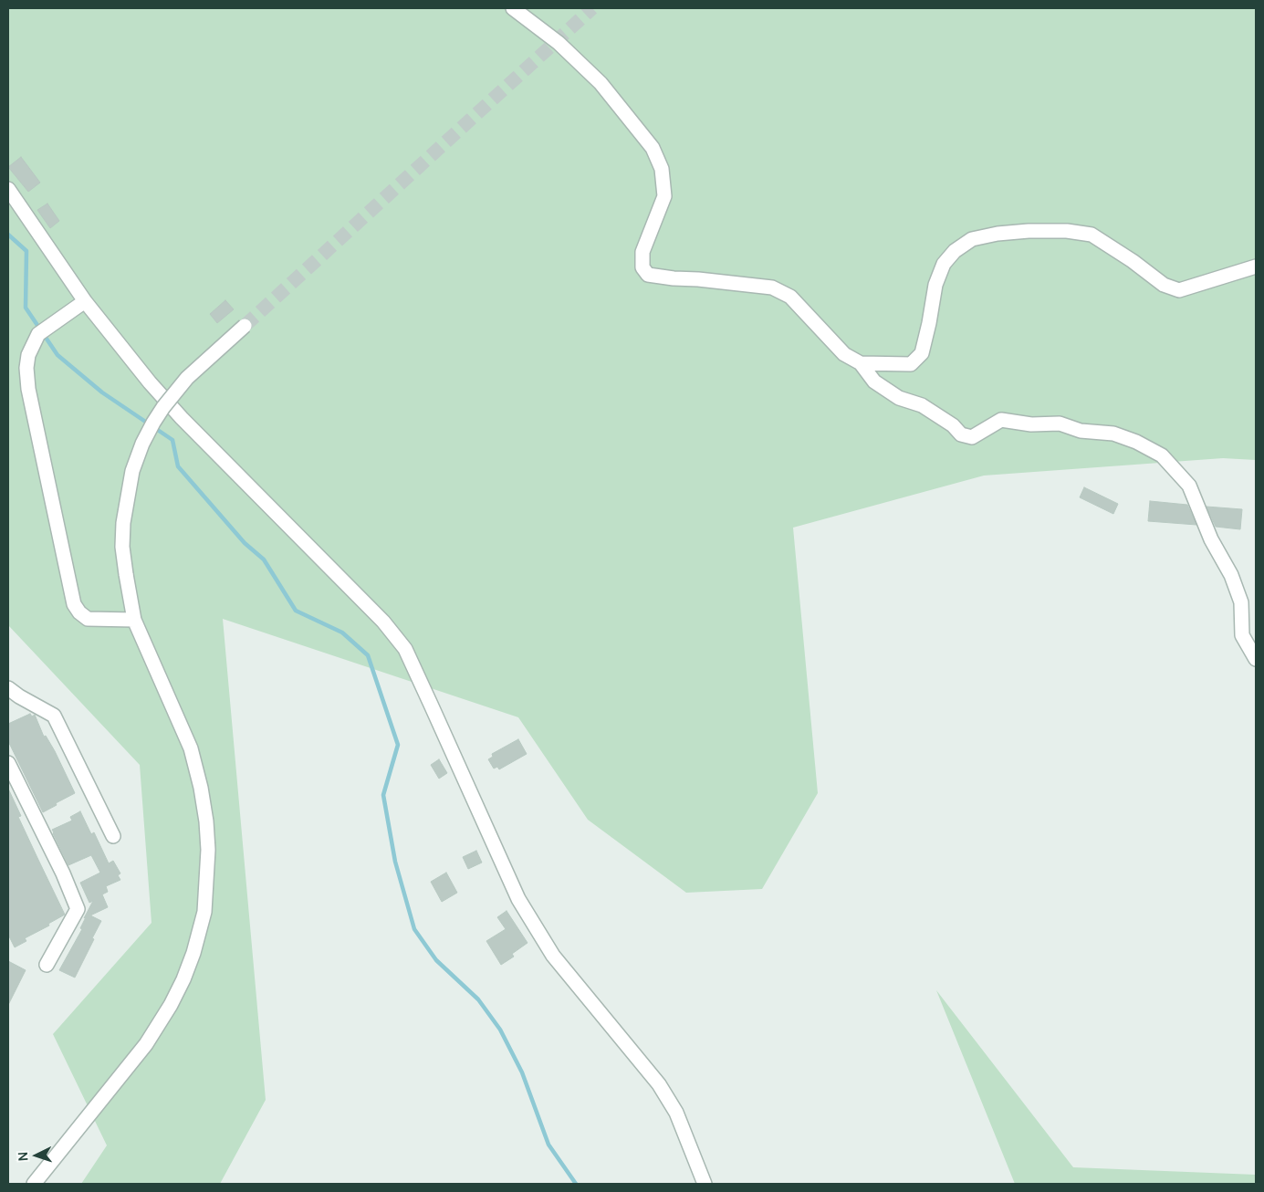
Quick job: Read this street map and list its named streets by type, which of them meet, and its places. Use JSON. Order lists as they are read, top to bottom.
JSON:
{
  "north": "left"
}
